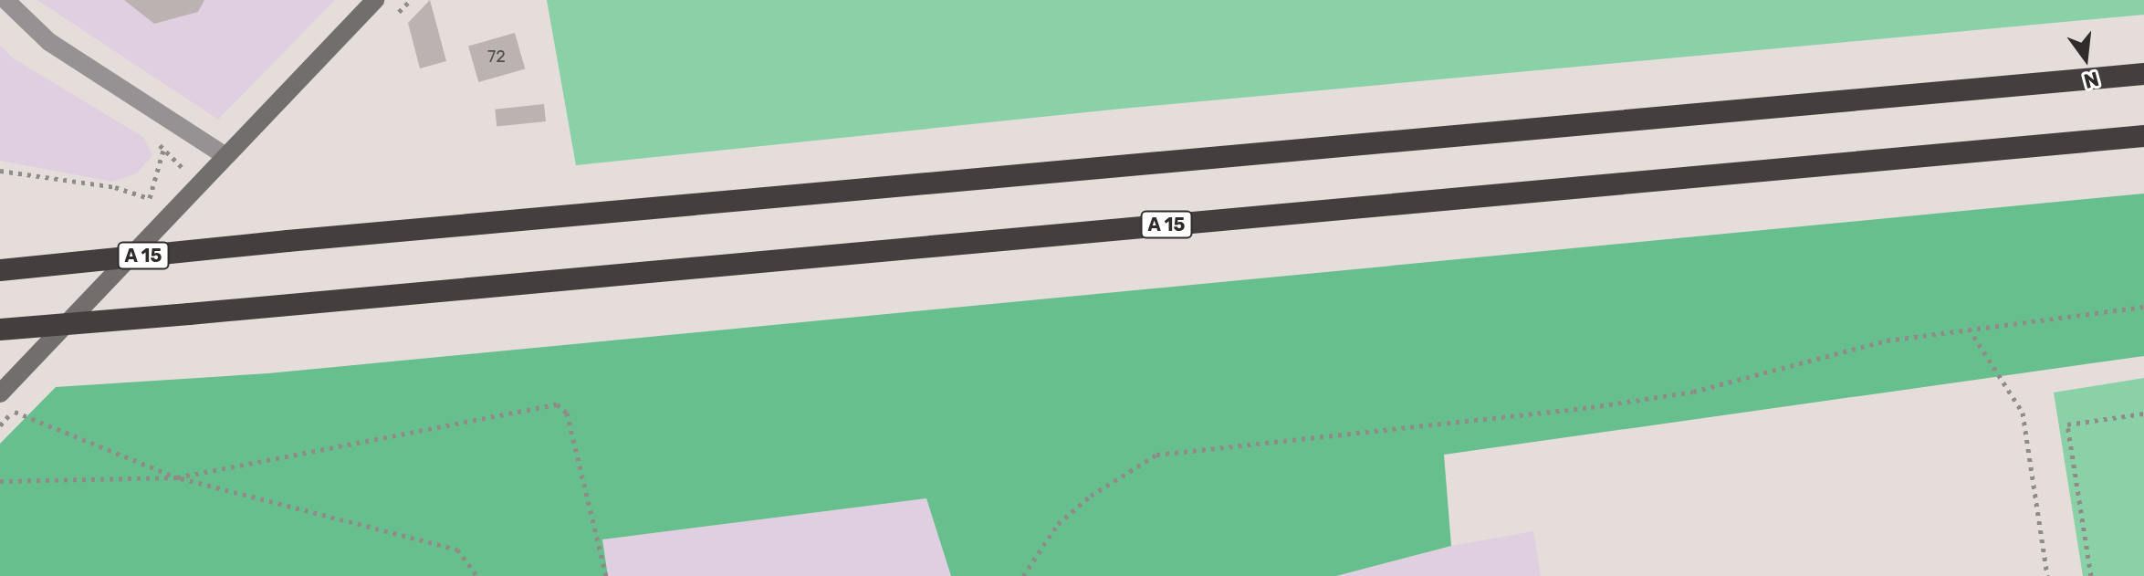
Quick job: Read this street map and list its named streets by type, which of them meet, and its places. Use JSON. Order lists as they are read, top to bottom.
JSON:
{
  "streets": {
    "highway": ["A 15"]
  },
  "house_numbers": ["72"],
  "north": "bottom"
}
